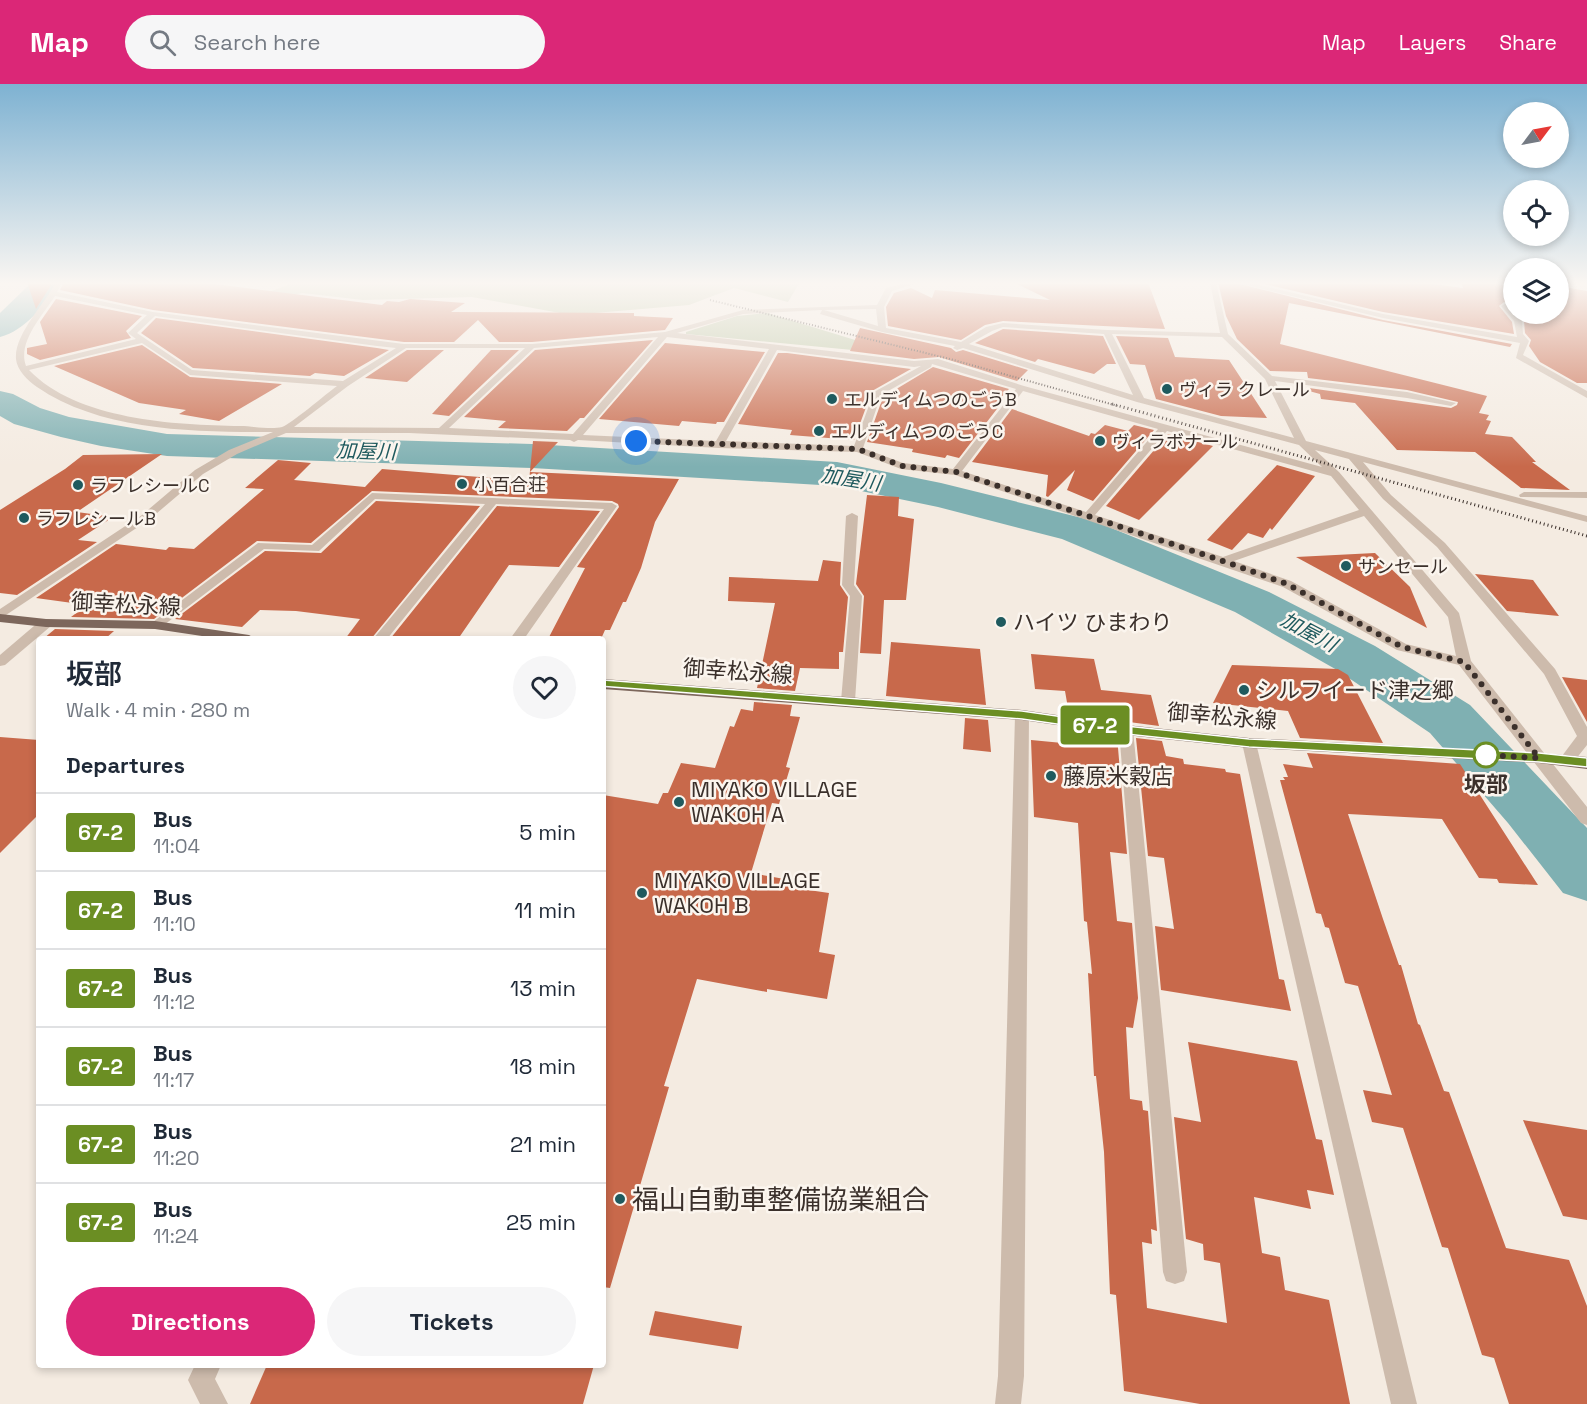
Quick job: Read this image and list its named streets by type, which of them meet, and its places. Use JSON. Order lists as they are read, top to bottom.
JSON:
{
  "streets": {
    "main road": ["御幸松永線"]
  },
  "water": ["加屋川"],
  "places": [
    "ヴィラ クレール",
    "エルディムつのごうB",
    "エルディムつのごうC",
    "ヴィラボナール",
    "小百合荘",
    "ラフレシールC",
    "ラフレシールB",
    "サンセール",
    "ハイツ ひまわり",
    "シルフイード津之郷",
    "坂部",
    "藤原米穀店",
    "MIYAKO VILLAGE WAKOH A",
    "MIYAKO VILLAGE WAKOH B",
    "福山自動車整備協業組合"
  ],
  "lines": ["bus line 67-2"],
  "north": "top right",
  "page": {
    "header": "Map",
    "search": "Search here",
    "nav": ["Map", "Layers", "Share"],
    "on_map": "67-2",
    "heading": [
      ["坂部", "Walk · 4 min · 280 m"],
      "Departures"
    ],
    "list": [
      {
        "mark": "67-2",
        "name": "Bus",
        "note": "11:04",
        "value": "5 min"
      },
      {
        "mark": "67-2",
        "name": "Bus",
        "note": "11:10",
        "value": "11 min"
      },
      {
        "mark": "67-2",
        "name": "Bus",
        "note": "11:12",
        "value": "13 min"
      },
      {
        "mark": "67-2",
        "name": "Bus",
        "note": "11:17",
        "value": "18 min"
      },
      {
        "mark": "67-2",
        "name": "Bus",
        "note": "11:20",
        "value": "21 min"
      },
      {
        "mark": "67-2",
        "name": "Bus",
        "note": "11:24",
        "value": "25 min"
      }
    ],
    "buttons": ["Directions", "Tickets"]
  }
}
